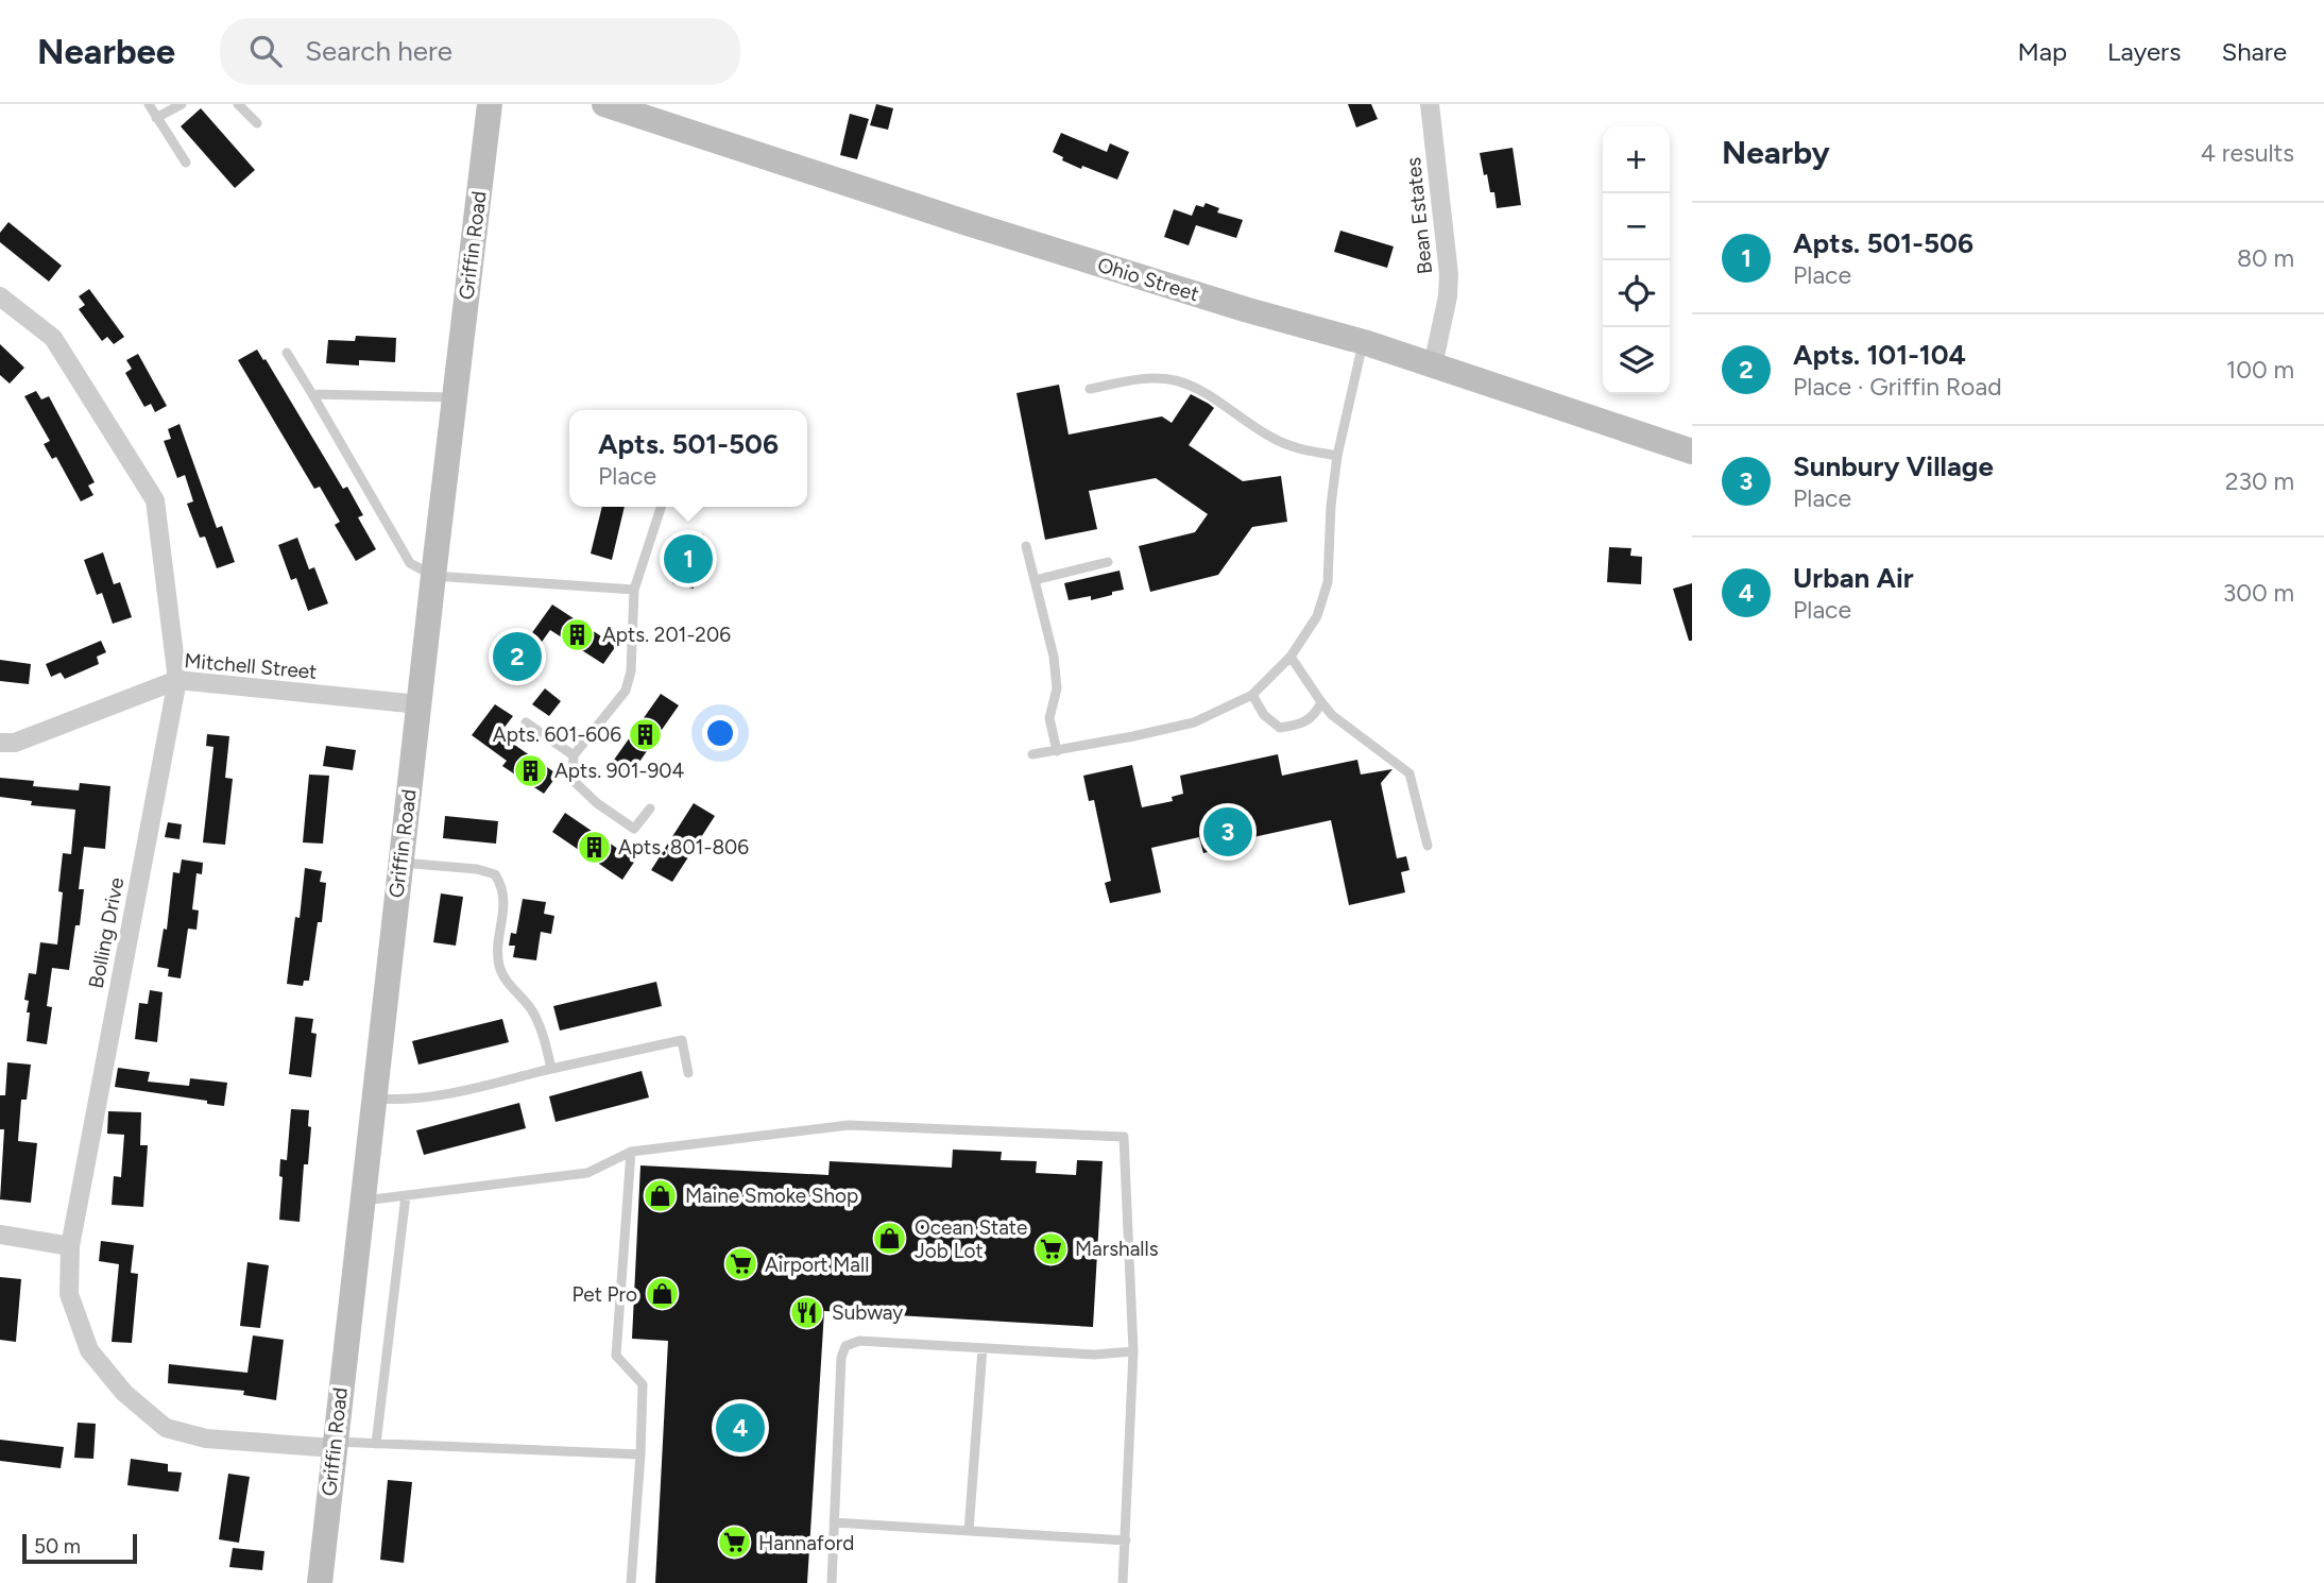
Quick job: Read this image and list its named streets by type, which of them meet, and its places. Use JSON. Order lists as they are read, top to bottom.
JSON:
{
  "streets": {
    "main road": ["Griffin Road", "Ohio Street"],
    "street": ["Bean Estates", "Mitchell Street", "Bolling Drive"]
  },
  "crossings": [
    ["Bean Estates", "Ohio Street"],
    ["Griffin Road", "Mitchell Street"],
    ["Griffin Road", "Bolling Drive"],
    ["Mitchell Street", "Bolling Drive"]
  ],
  "places": {
    "building": [
      "Apts. 201-206",
      "Apts. 601-606",
      "Apts. 901-904",
      "Apts. 801-806"
    ],
    "shop": ["Maine Smoke Shop", "Ocean State Job Lot", "Pet Pro"],
    "supermarket": ["Marshalls", "Airport Mall", "Hannaford"],
    "restaurant": ["Subway"]
  },
  "scale_bar": "50 m",
  "page": {
    "header": "Nearbee",
    "search": "Search here",
    "nav": ["Map", "Layers", "Share"],
    "heading": ["Nearby", "4 results"],
    "map_buttons": ["+", "−"],
    "list": [
      {
        "mark": "1",
        "name": "Apts. 501-506",
        "note": "Place",
        "value": "80 m"
      },
      {
        "mark": "2",
        "name": "Apts. 101-104",
        "note": "Place · Griffin Road",
        "value": "100 m"
      },
      {
        "mark": "3",
        "name": "Sunbury Village",
        "note": "Place",
        "value": "230 m"
      },
      {
        "mark": "4",
        "name": "Urban Air",
        "note": "Place",
        "value": "300 m"
      }
    ],
    "popup": ["Apts. 501-506", "Place"],
    "pins": [
      "1",
      "2",
      "3",
      "4"
    ],
    "scale": "50 m"
  }
}
